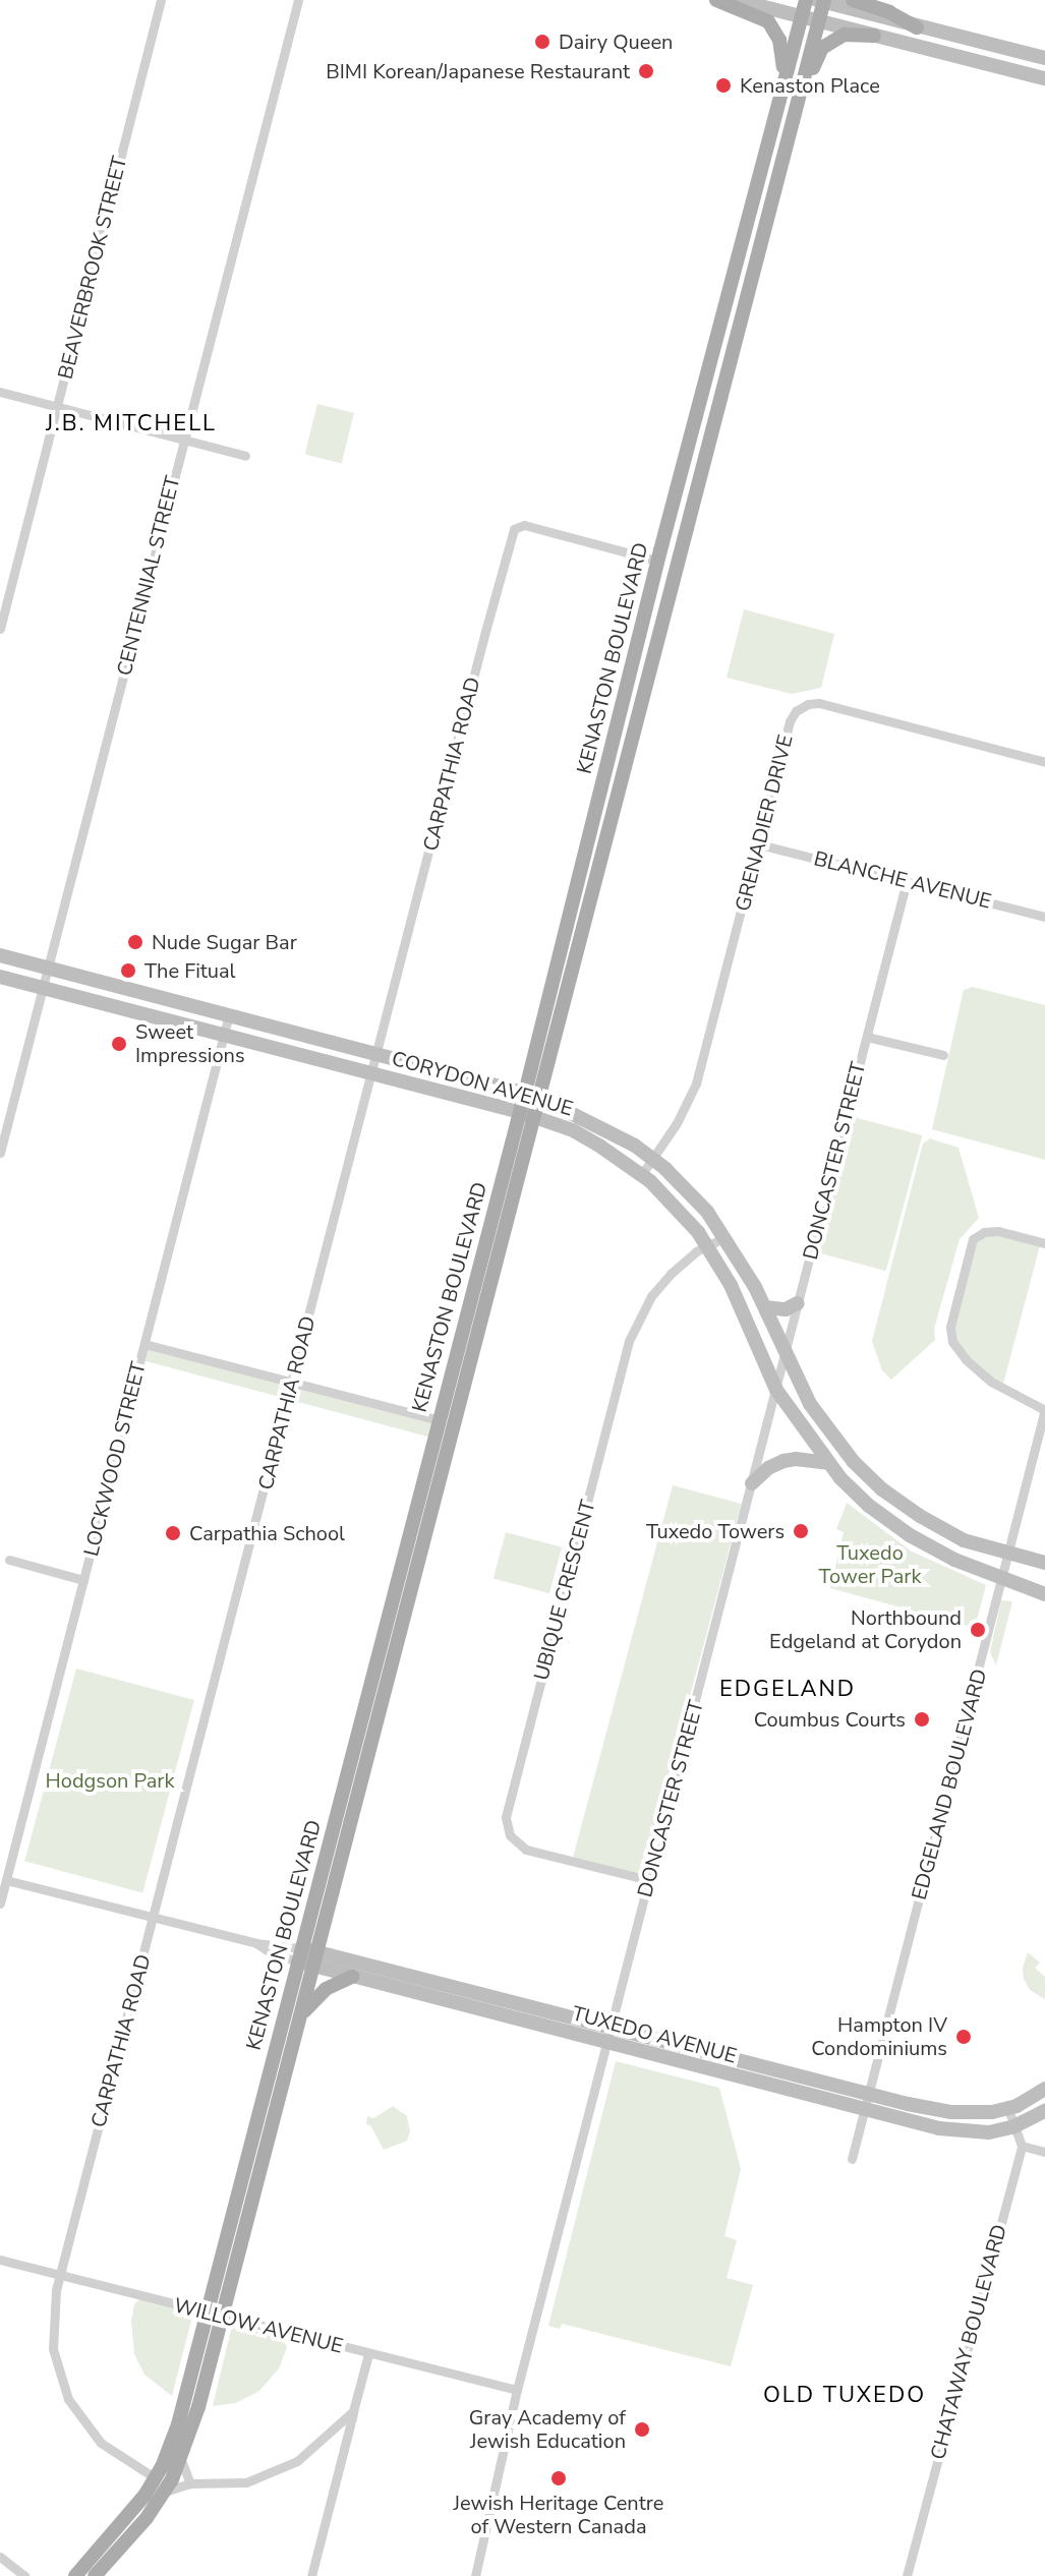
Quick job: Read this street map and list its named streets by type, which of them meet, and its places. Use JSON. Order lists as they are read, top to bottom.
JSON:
{
  "streets": {
    "main road": ["KENASTON BOULEVARD", "CORYDON AVENUE", "TUXEDO AVENUE"],
    "street": [
      "BEAVERBROOK STREET",
      "CENTENNIAL STREET",
      "CARPATHIA ROAD",
      "GRENADIER DRIVE",
      "BLANCHE AVENUE",
      "DONCASTER STREET",
      "LOCKWOOD STREET",
      "UBIQUE CRESCENT",
      "EDGELAND BOULEVARD",
      "WILLOW AVENUE",
      "CHATAWAY BOULEVARD"
    ]
  },
  "crossings": [
    ["CENTENNIAL STREET", "CORYDON AVENUE"],
    ["KENASTON BOULEVARD", "CARPATHIA ROAD"],
    ["KENASTON BOULEVARD", "CORYDON AVENUE"],
    ["KENASTON BOULEVARD", "TUXEDO AVENUE"],
    ["KENASTON BOULEVARD", "WILLOW AVENUE"],
    ["CARPATHIA ROAD", "CORYDON AVENUE"],
    ["CARPATHIA ROAD", "TUXEDO AVENUE"],
    ["CARPATHIA ROAD", "WILLOW AVENUE"],
    ["GRENADIER DRIVE", "BLANCHE AVENUE"],
    ["GRENADIER DRIVE", "CORYDON AVENUE"],
    ["BLANCHE AVENUE", "DONCASTER STREET"],
    ["CORYDON AVENUE", "DONCASTER STREET"],
    ["CORYDON AVENUE", "LOCKWOOD STREET"],
    ["CORYDON AVENUE", "UBIQUE CRESCENT"],
    ["CORYDON AVENUE", "EDGELAND BOULEVARD"],
    ["DONCASTER STREET", "UBIQUE CRESCENT"],
    ["DONCASTER STREET", "TUXEDO AVENUE"],
    ["DONCASTER STREET", "WILLOW AVENUE"],
    ["LOCKWOOD STREET", "TUXEDO AVENUE"],
    ["EDGELAND BOULEVARD", "TUXEDO AVENUE"]
  ],
  "districts": ["J.B. MITCHELL", "EDGELAND", "OLD TUXEDO"],
  "parks": ["Tuxedo Tower Park", "Hodgson Park"],
  "places": [
    "Dairy Queen",
    "BIMI Korean/Japanese Restaurant",
    "Kenaston Place",
    "Nude Sugar Bar",
    "The Fitual",
    "Sweet Impressions",
    "Tuxedo Towers",
    "Carpathia School",
    "Northbound Edgeland at Corydon",
    "Coumbus Courts",
    "Hampton IV Condominiums",
    "Gray Academy of Jewish Education",
    "Jewish Heritage Centre of Western Canada"
  ]
}
